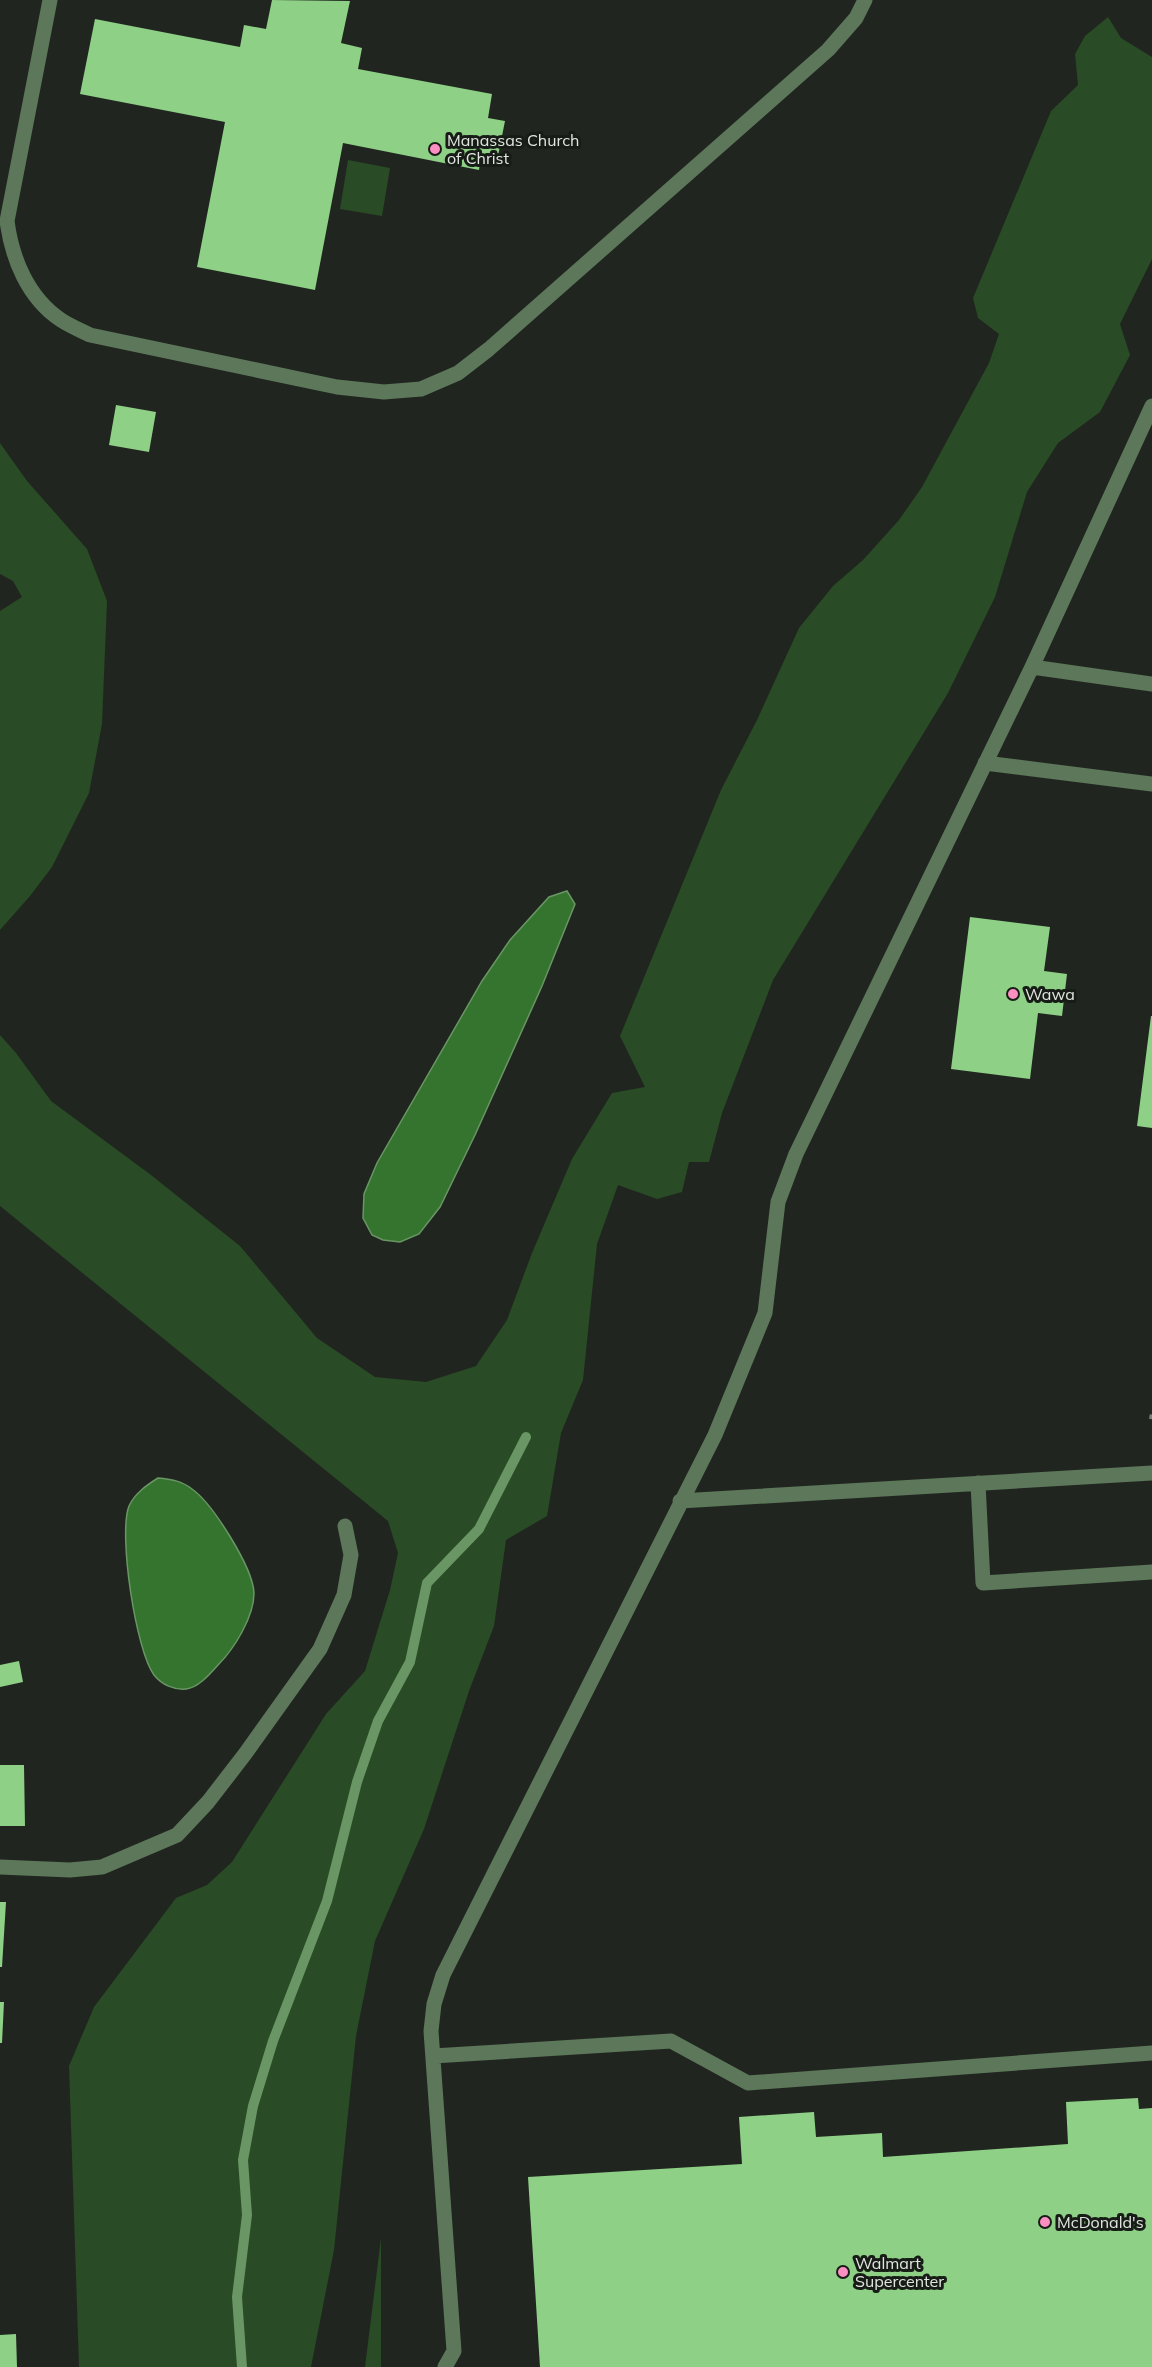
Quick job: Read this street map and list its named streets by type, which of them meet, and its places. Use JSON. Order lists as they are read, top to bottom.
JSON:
{
  "places": [
    "Manassas Church of Christ",
    "Wawa",
    "McDonald's",
    "Walmart Supercenter"
  ]
}
